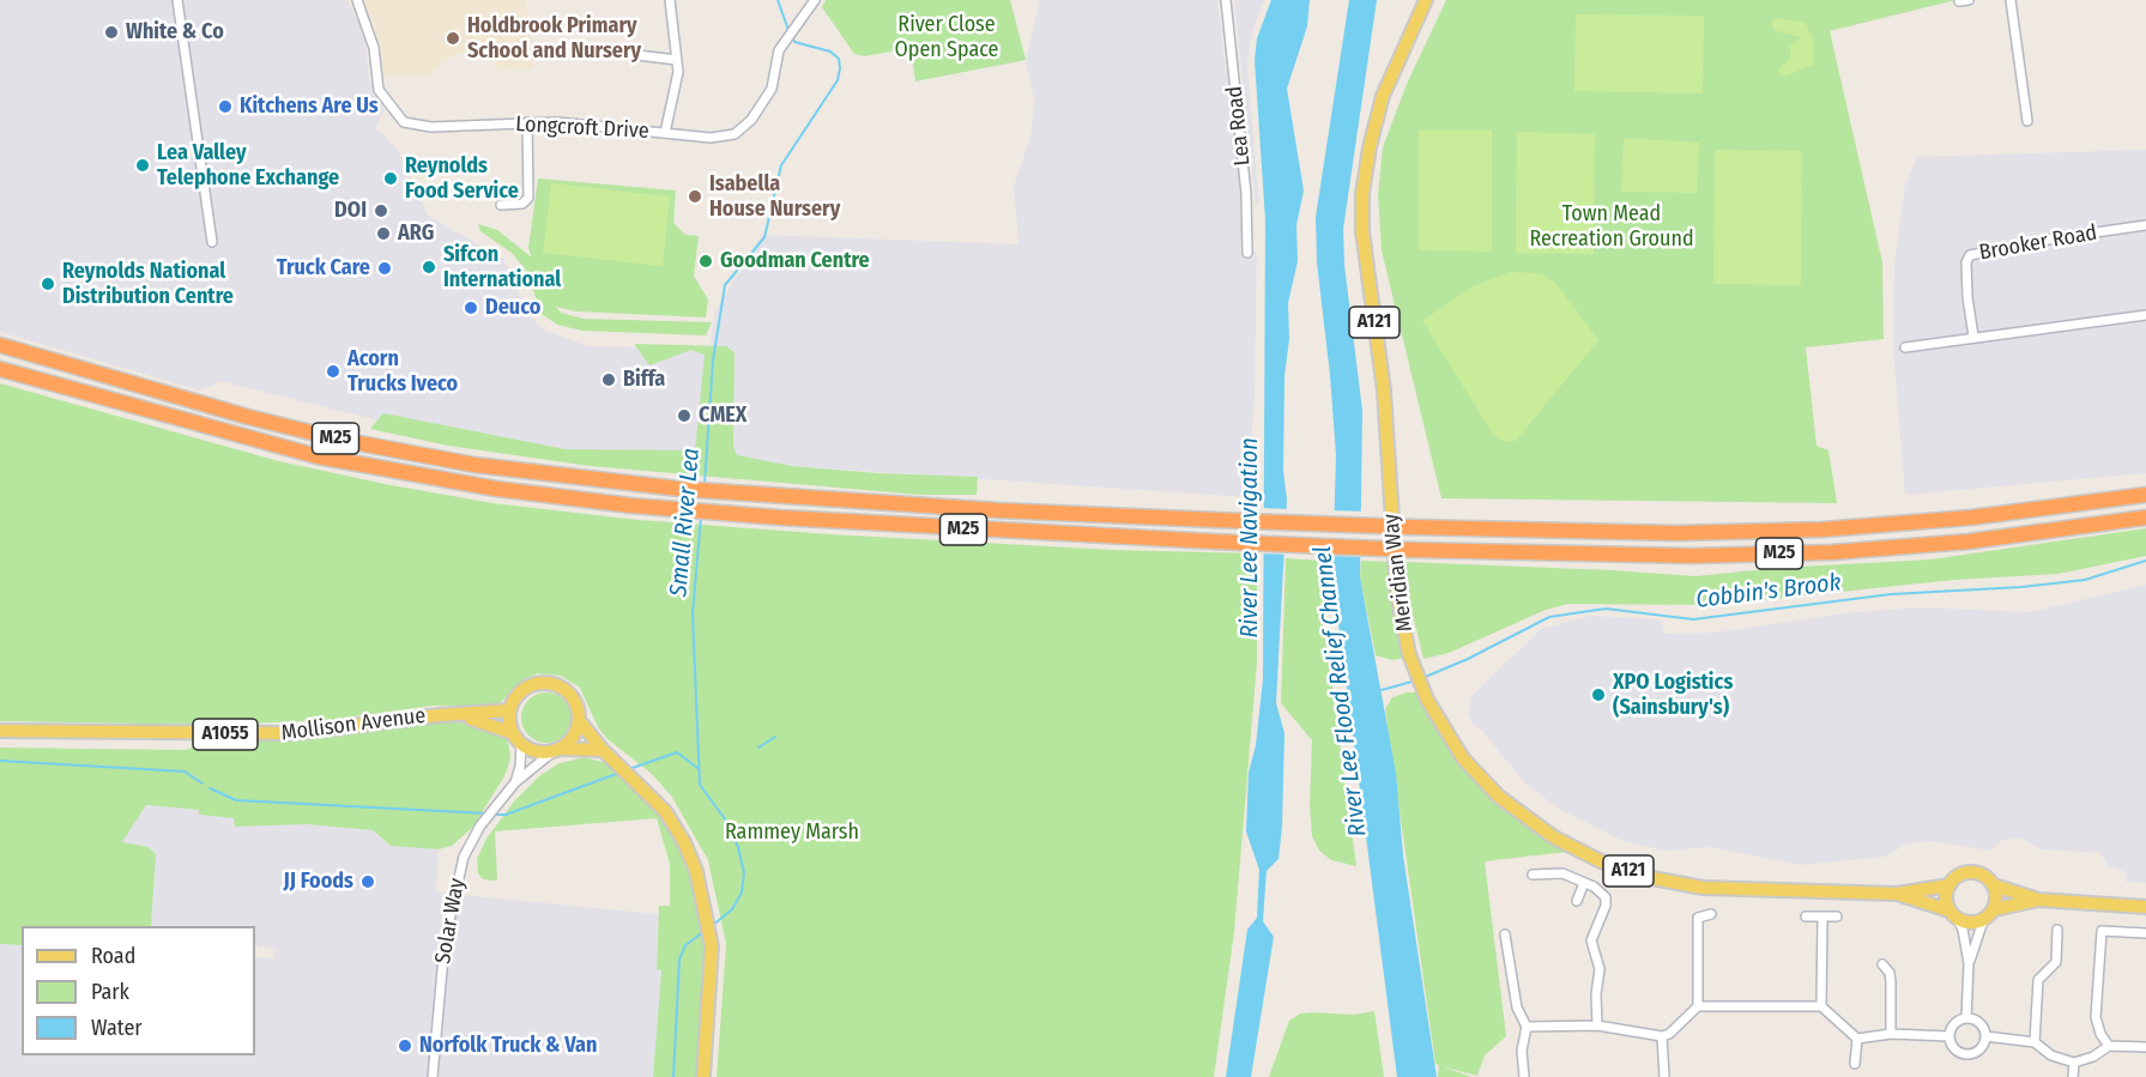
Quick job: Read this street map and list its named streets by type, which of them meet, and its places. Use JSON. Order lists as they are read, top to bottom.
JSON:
{
  "streets": {
    "highway": ["M25"],
    "main road": [
      "A121",
      "Meridian Way",
      "Mollison Avenue",
      "A1055"
    ],
    "street": [
      "Lea Road",
      "Longcroft Drive",
      "Brooker Road",
      "Solar Way"
    ]
  },
  "crossings": [
    ["Mollison Avenue", "Solar Way"]
  ],
  "water": [
    "Small River Lea",
    "River Lee Navigation",
    "Cobbin's Brook",
    "River Lee Flood Relief Channel"
  ],
  "parks": ["River Close Open Space", "Town Mead Recreation Ground", "Rammey Marsh"],
  "places": [
    "White & Co",
    "Holdbrook Primary School and Nursery",
    "Kitchens Are Us",
    "Lea Valley Telephone Exchange",
    "Reynolds Food Service",
    "Isabella House Nursery",
    "DOI",
    "ARG",
    "Goodman Centre",
    "Sifcon International",
    "Truck Care",
    "Reynolds National Distribution Centre",
    "Deuco",
    "Acorn Trucks Iveco",
    "Biffa",
    "CMEX",
    "XPO Logistics (Sainsbury's)",
    "JJ Foods",
    "Norfolk Truck & Van"
  ],
  "legend": ["Road", "Park", "Water"]
}
